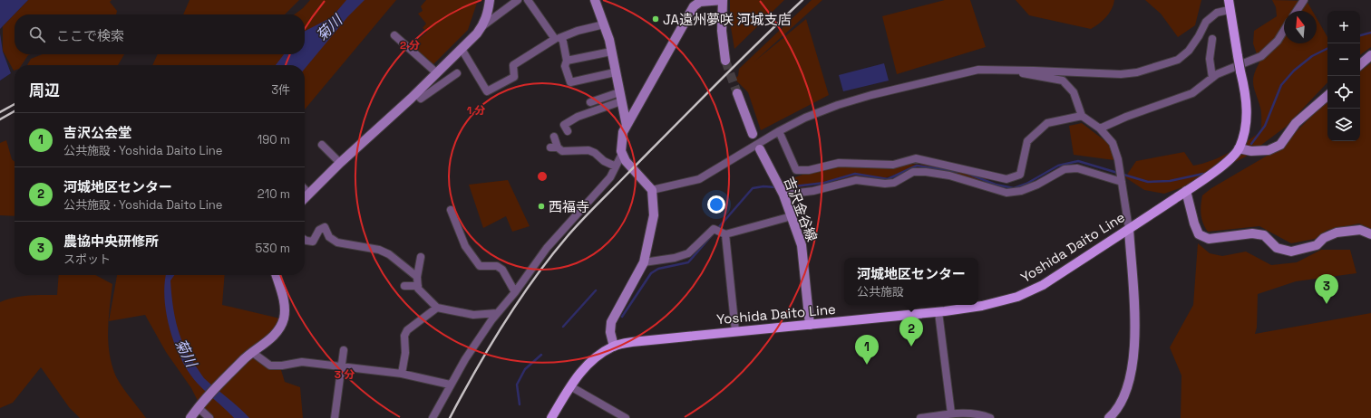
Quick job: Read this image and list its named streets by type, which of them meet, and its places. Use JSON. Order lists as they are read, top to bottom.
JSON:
{
  "streets": {
    "main road": ["Yoshida Daito Line"],
    "street": ["吉沢金谷線"]
  },
  "crossings": [
    ["吉沢金谷線", "Yoshida Daito Line"]
  ],
  "water": ["菊川"],
  "places": ["JA遠州夢咲 河城支店", "西福寺"],
  "north": "top",
  "page": {
    "map_buttons": ["+", "−"],
    "search": "ここで検索",
    "heading": ["周辺", "3件"],
    "list": [
      {
        "mark": "1",
        "name": "吉沢公会堂",
        "note": "公共施設 · Yoshida Daito Line",
        "value": "190 m"
      },
      {
        "mark": "2",
        "name": "河城地区センター",
        "note": "公共施設 · Yoshida Daito Line",
        "value": "210 m"
      },
      {
        "mark": "3",
        "name": "農協中央研修所",
        "note": "スポット",
        "value": "530 m"
      }
    ],
    "popup": ["河城地区センター", "公共施設"],
    "pins": ["3", "2", "1"]
  },
  "rings": ["2 分", "1 分", "3 分"]
}
